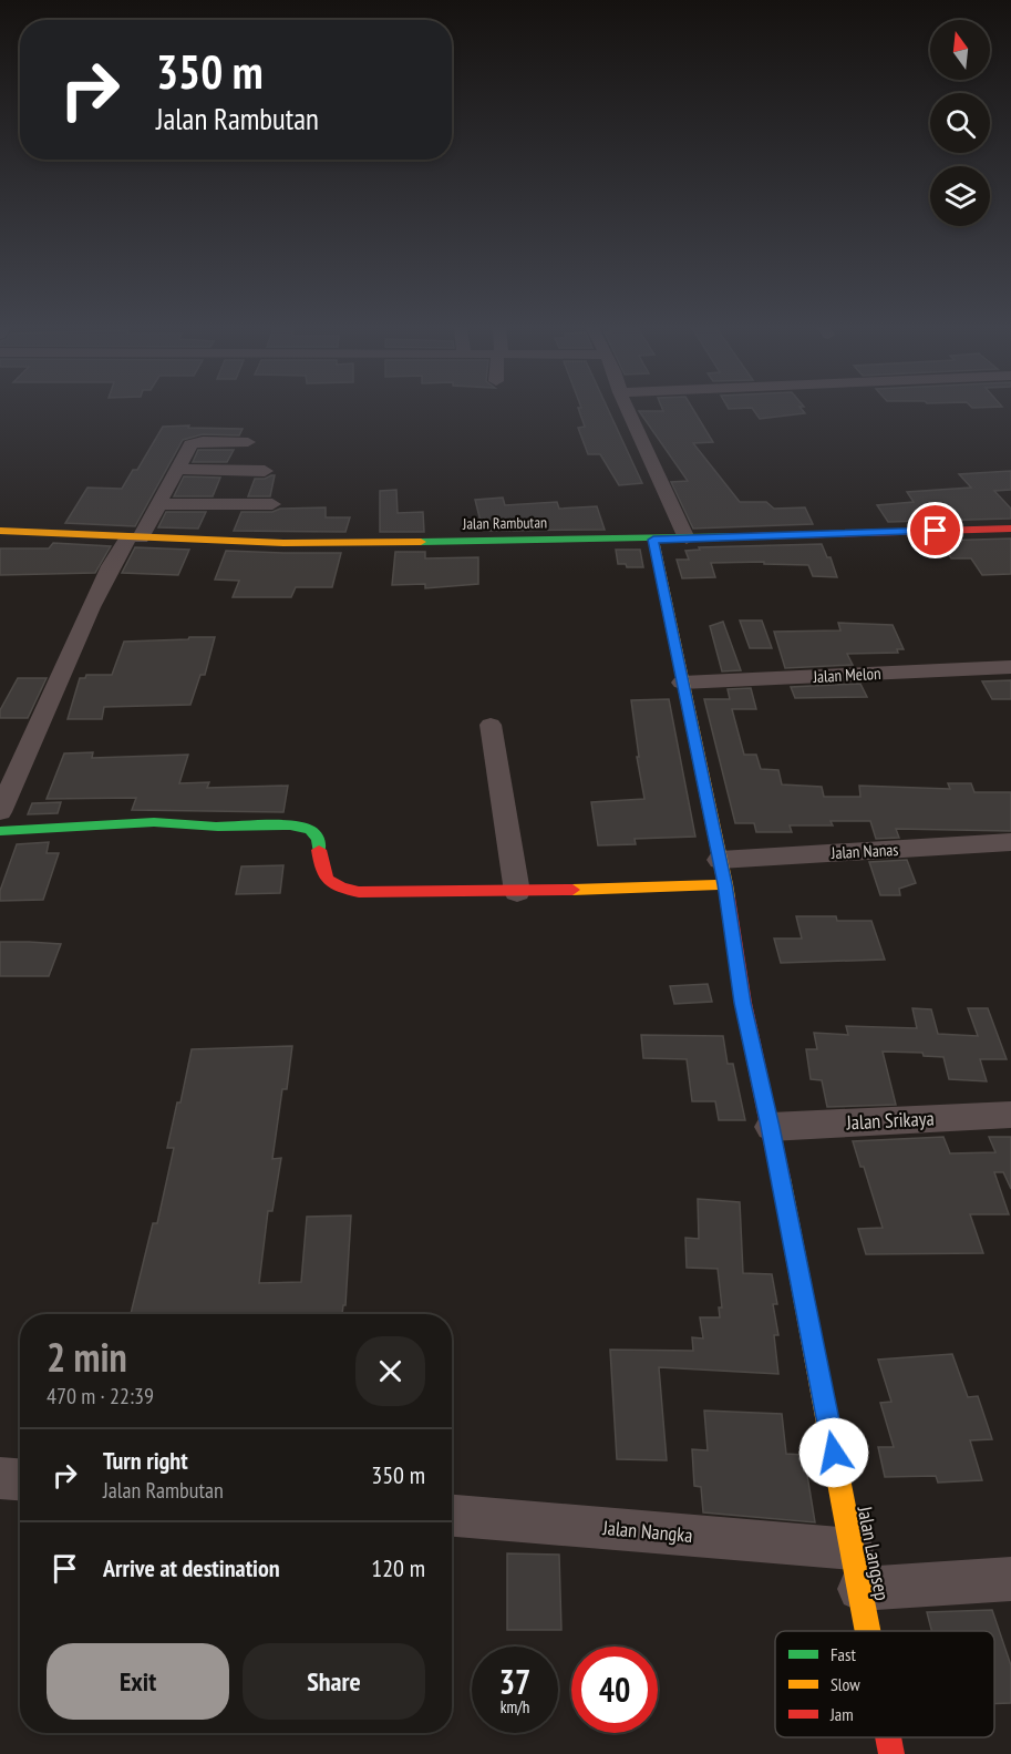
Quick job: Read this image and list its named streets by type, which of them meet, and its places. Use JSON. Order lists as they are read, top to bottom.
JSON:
{
  "streets": {
    "street": [
      "Jalan Rambutan",
      "Jalan Melon",
      "Jalan Nanas",
      "Jalan Srikaya",
      "Jalan Nangka",
      "Jalan Langsep"
    ]
  },
  "crossings": [
    ["Jalan Rambutan", "Jalan Langsep"],
    ["Jalan Melon", "Jalan Langsep"],
    ["Jalan Nanas", "Jalan Langsep"],
    ["Jalan Srikaya", "Jalan Langsep"],
    ["Jalan Nangka", "Jalan Langsep"]
  ],
  "legend": ["Fast", "Slow", "Jam"],
  "north": "top",
  "page": {
    "turn": ["350 m", "Jalan Rambutan"],
    "heading": ["2 min", "470 m · 22:39"],
    "list": [
      {
        "name": "Turn right",
        "note": "Jalan Rambutan",
        "value": "350 m"
      },
      {
        "name": "Arrive at destination",
        "value": "120 m"
      }
    ],
    "buttons": ["Exit", "Share"],
    "speed": "37 km/h",
    "limit": "40"
  }
}
